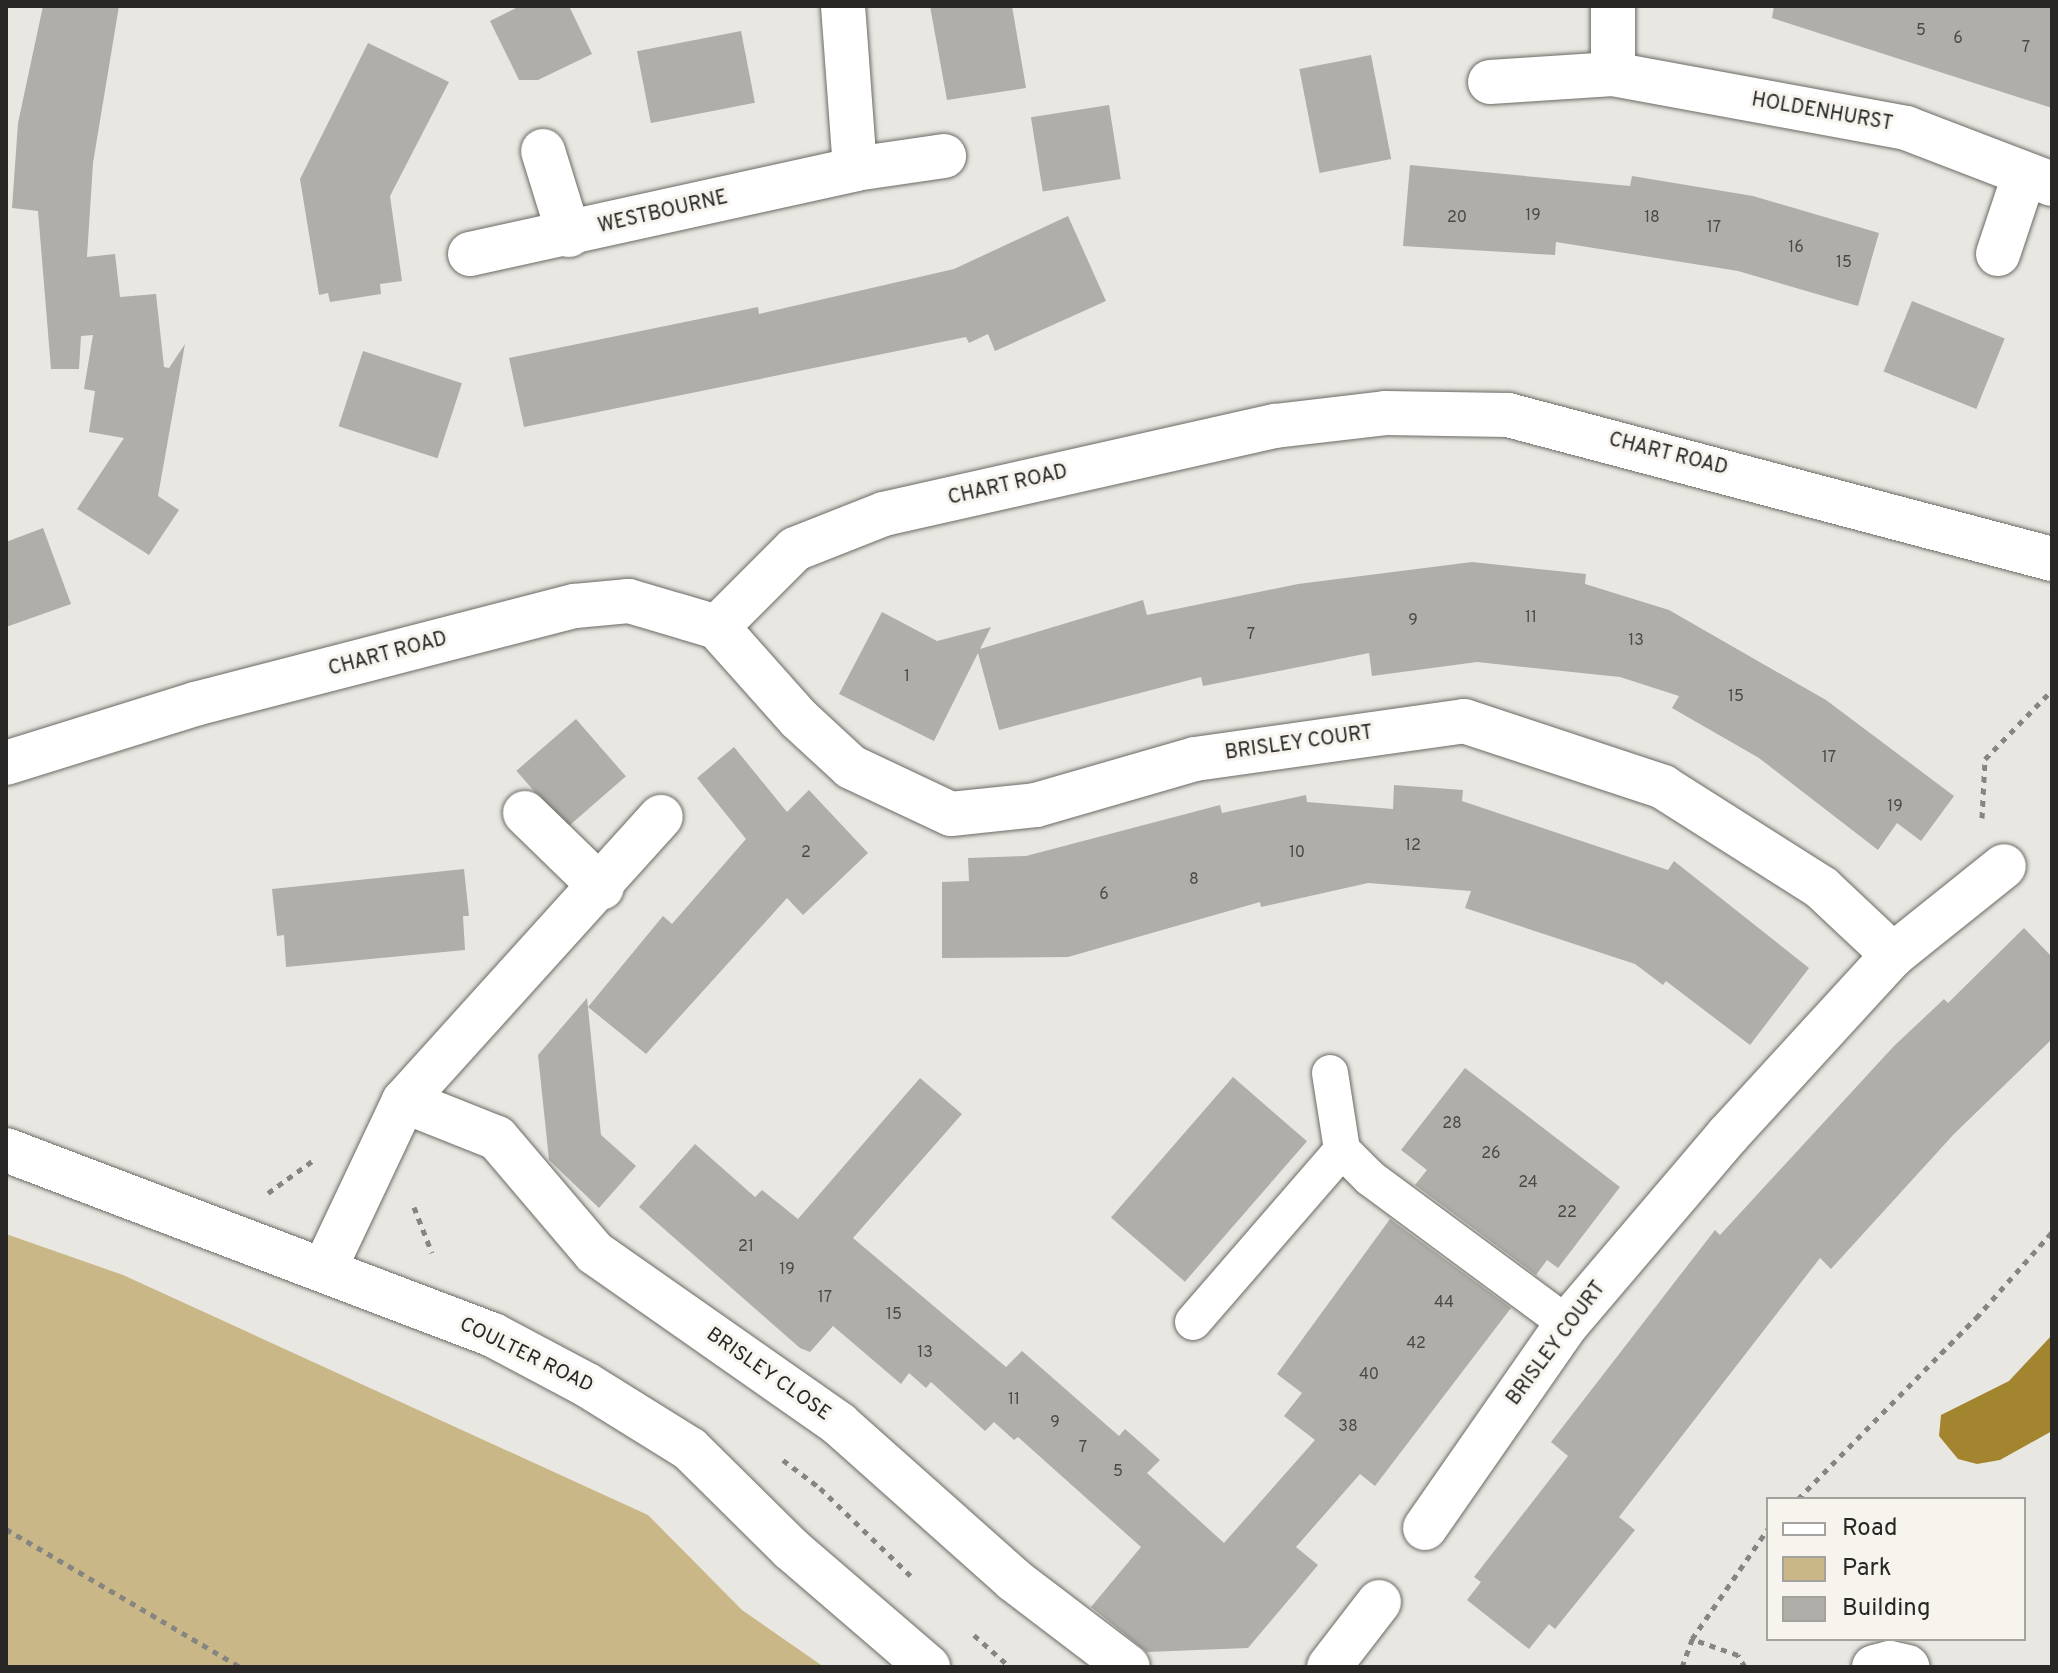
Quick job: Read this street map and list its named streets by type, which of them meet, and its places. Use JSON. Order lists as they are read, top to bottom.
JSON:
{
  "streets": {
    "street": [
      "HOLDENHURST",
      "WESTBOURNE",
      "CHART ROAD",
      "BRISLEY COURT",
      "COULTER ROAD",
      "BRISLEY CLOSE"
    ]
  },
  "crossings": [
    ["CHART ROAD", "BRISLEY COURT"]
  ],
  "house_numbers": [
    "5",
    "6",
    "7",
    "19",
    "20",
    "18",
    "17",
    "16",
    "15",
    "11",
    "9",
    "7",
    "13",
    "1",
    "15",
    "17",
    "19",
    "12",
    "2",
    "10",
    "8",
    "6",
    "28",
    "26",
    "24",
    "22",
    "21",
    "19",
    "17",
    "44",
    "15",
    "42",
    "13",
    "40",
    "11",
    "9",
    "38",
    "7",
    "5"
  ],
  "legend": ["Road", "Park", "Building"]
}
